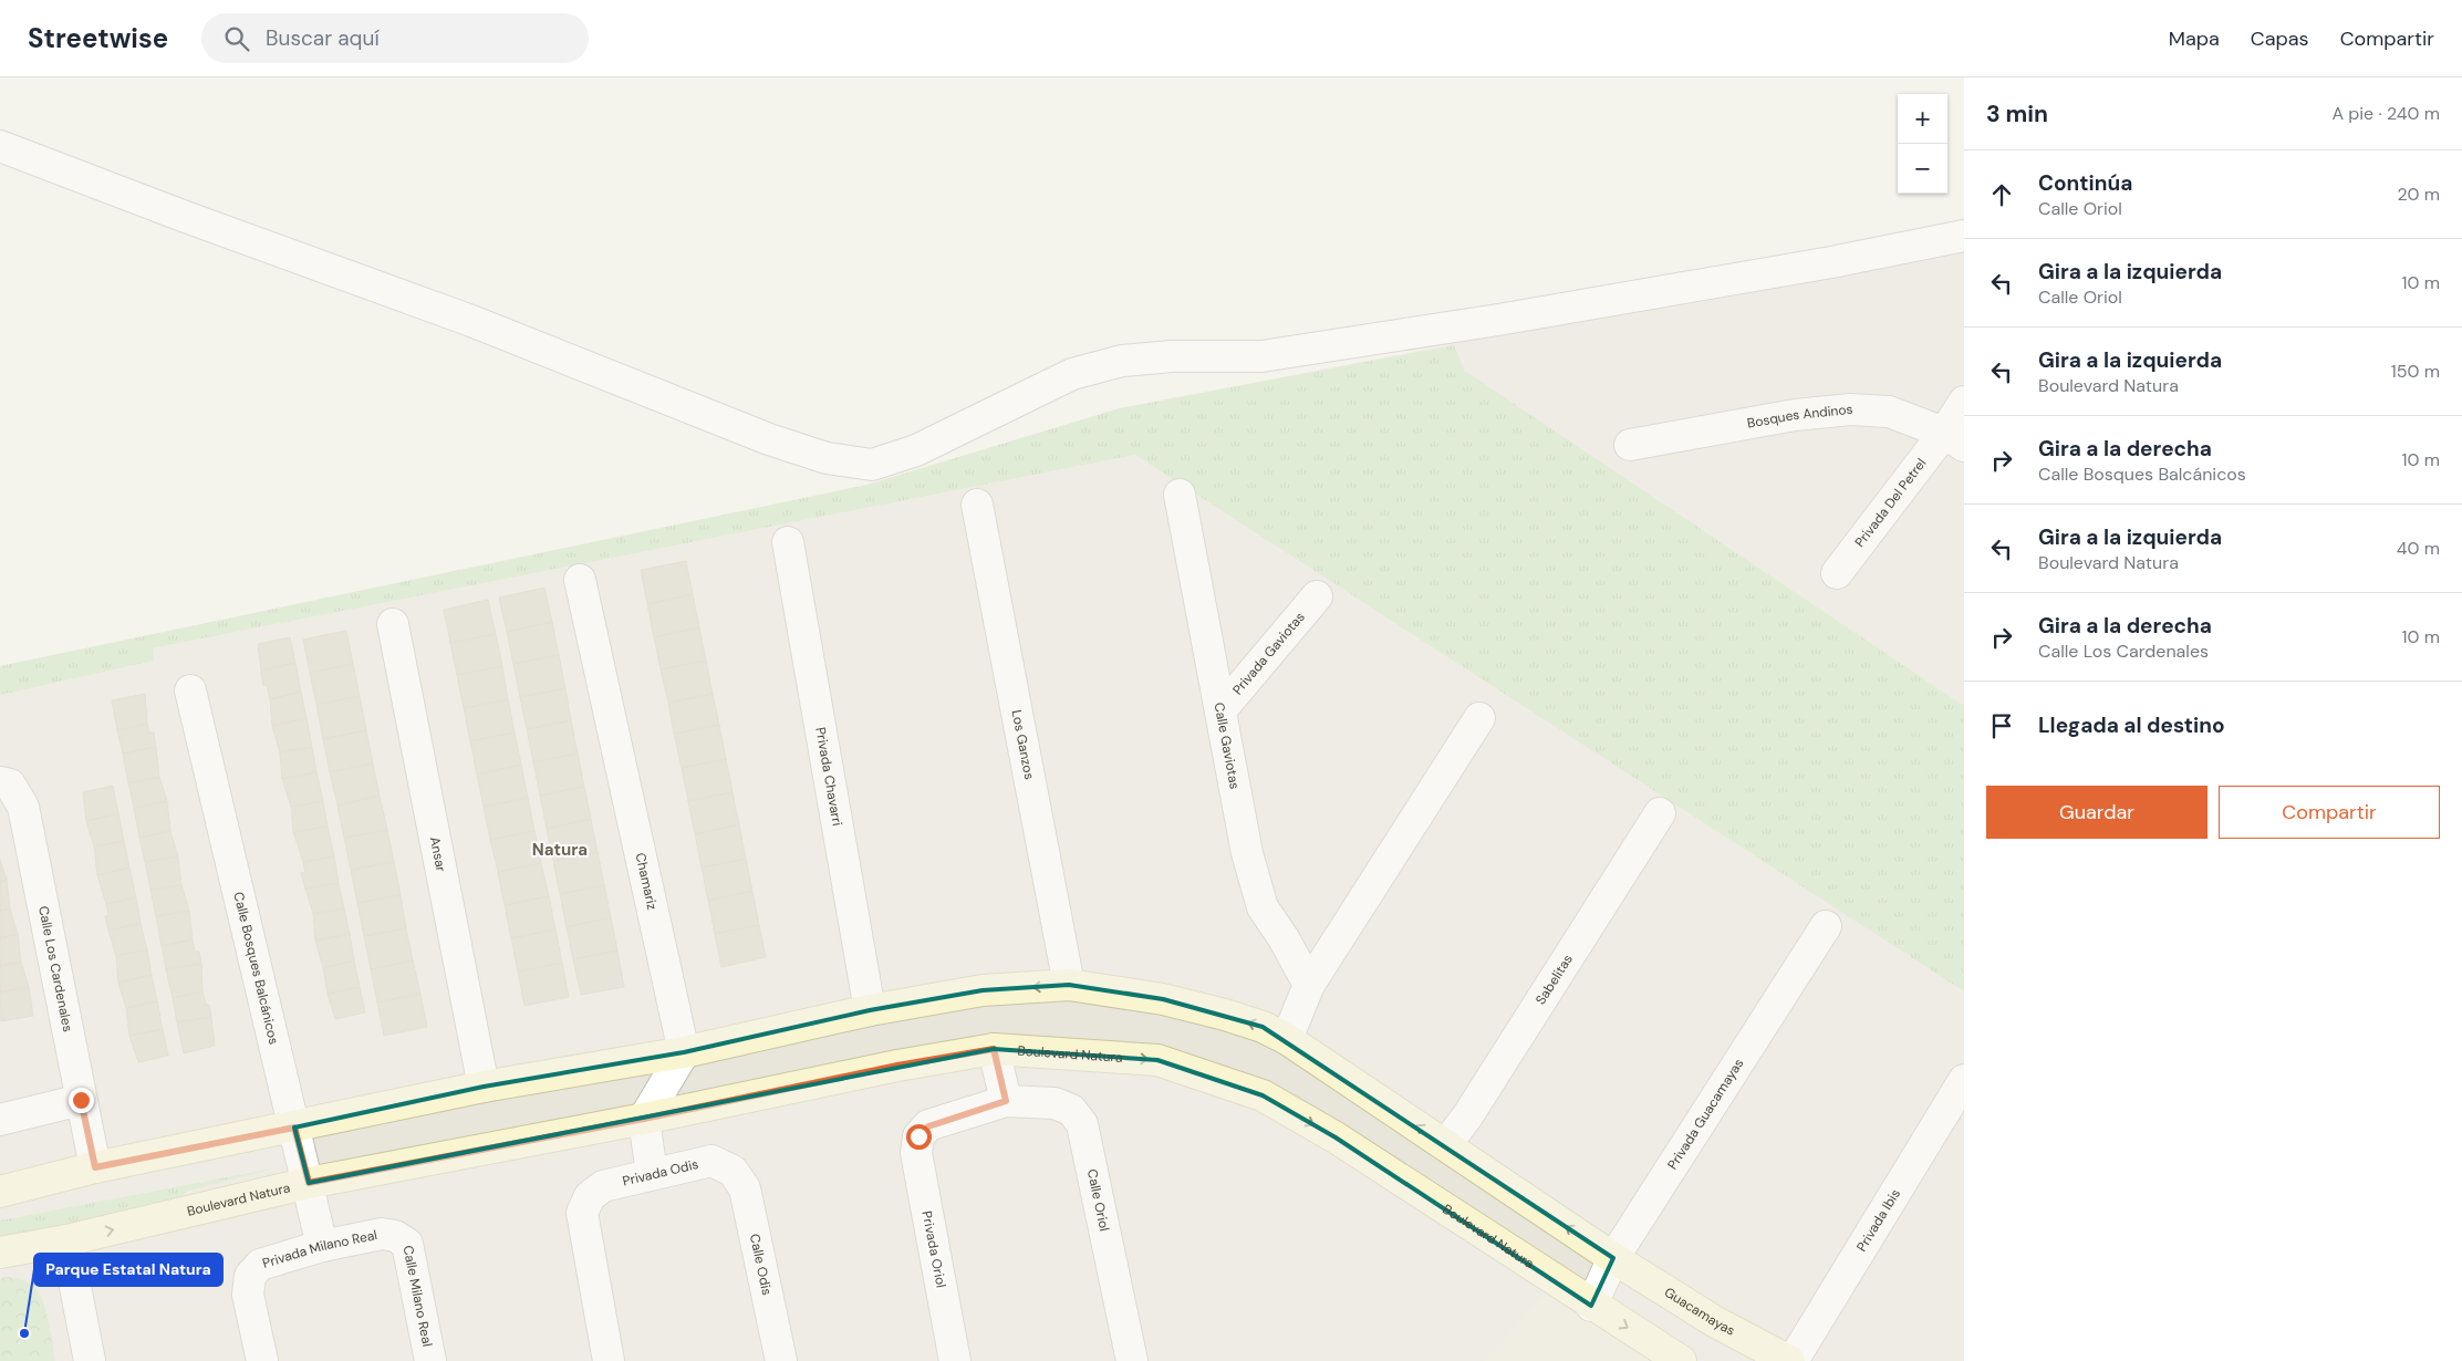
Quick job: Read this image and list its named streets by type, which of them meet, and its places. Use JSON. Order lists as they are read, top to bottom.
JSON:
{
  "streets": {
    "street": [
      "Bosques Andinos",
      "Privada Del Petrel",
      "Privada Gaviotas",
      "Los Ganzos",
      "Calle Gaviotas",
      "Privada Chavarri",
      "Ansar",
      "Chamariz",
      "Calle Bosques Balcánicos",
      "Calle Los Cardenales",
      "Sabelitas",
      "Boulevard Natura",
      "Privada Guacamayas",
      "Privada Odis",
      "Calle Oriol",
      "Privada Ibis",
      "Privada Oriol",
      "Privada Milano Real",
      "Calle Odis",
      "Calle Milano Real",
      "Guacamayas"
    ]
  },
  "crossings": [
    ["Bosques Andinos", "Privada Del Petrel"],
    ["Privada Gaviotas", "Calle Gaviotas"],
    ["Calle Bosques Balcánicos", "Boulevard Natura"],
    ["Calle Bosques Balcánicos", "Privada Milano Real"],
    ["Boulevard Natura", "Privada Guacamayas"],
    ["Privada Guacamayas", "Guacamayas"],
    ["Privada Odis", "Calle Odis"],
    ["Calle Oriol", "Privada Oriol"],
    ["Privada Ibis", "Guacamayas"],
    ["Privada Milano Real", "Calle Milano Real"]
  ],
  "districts": ["Natura"],
  "places": ["Parque Estatal Natura"],
  "page": {
    "header": "Streetwise",
    "search": "Buscar aquí",
    "nav": ["Mapa", "Capas", "Compartir"],
    "heading": ["3 min", "A pie · 240 m"],
    "map_buttons": ["+", "−"],
    "list": [
      ["Continúa", "Calle Oriol", "20 m"],
      ["Gira a la izquierda", "Calle Oriol", "10 m"],
      ["Gira a la izquierda", "Boulevard Natura", "150 m"],
      ["Gira a la derecha", "Calle Bosques Balcánicos", "10 m"],
      ["Gira a la izquierda", "Boulevard Natura", "40 m"],
      ["Gira a la derecha", "Calle Los Cardenales", "10 m"],
      "Llegada al destino"
    ],
    "buttons": ["Guardar", "Compartir"]
  }
}
